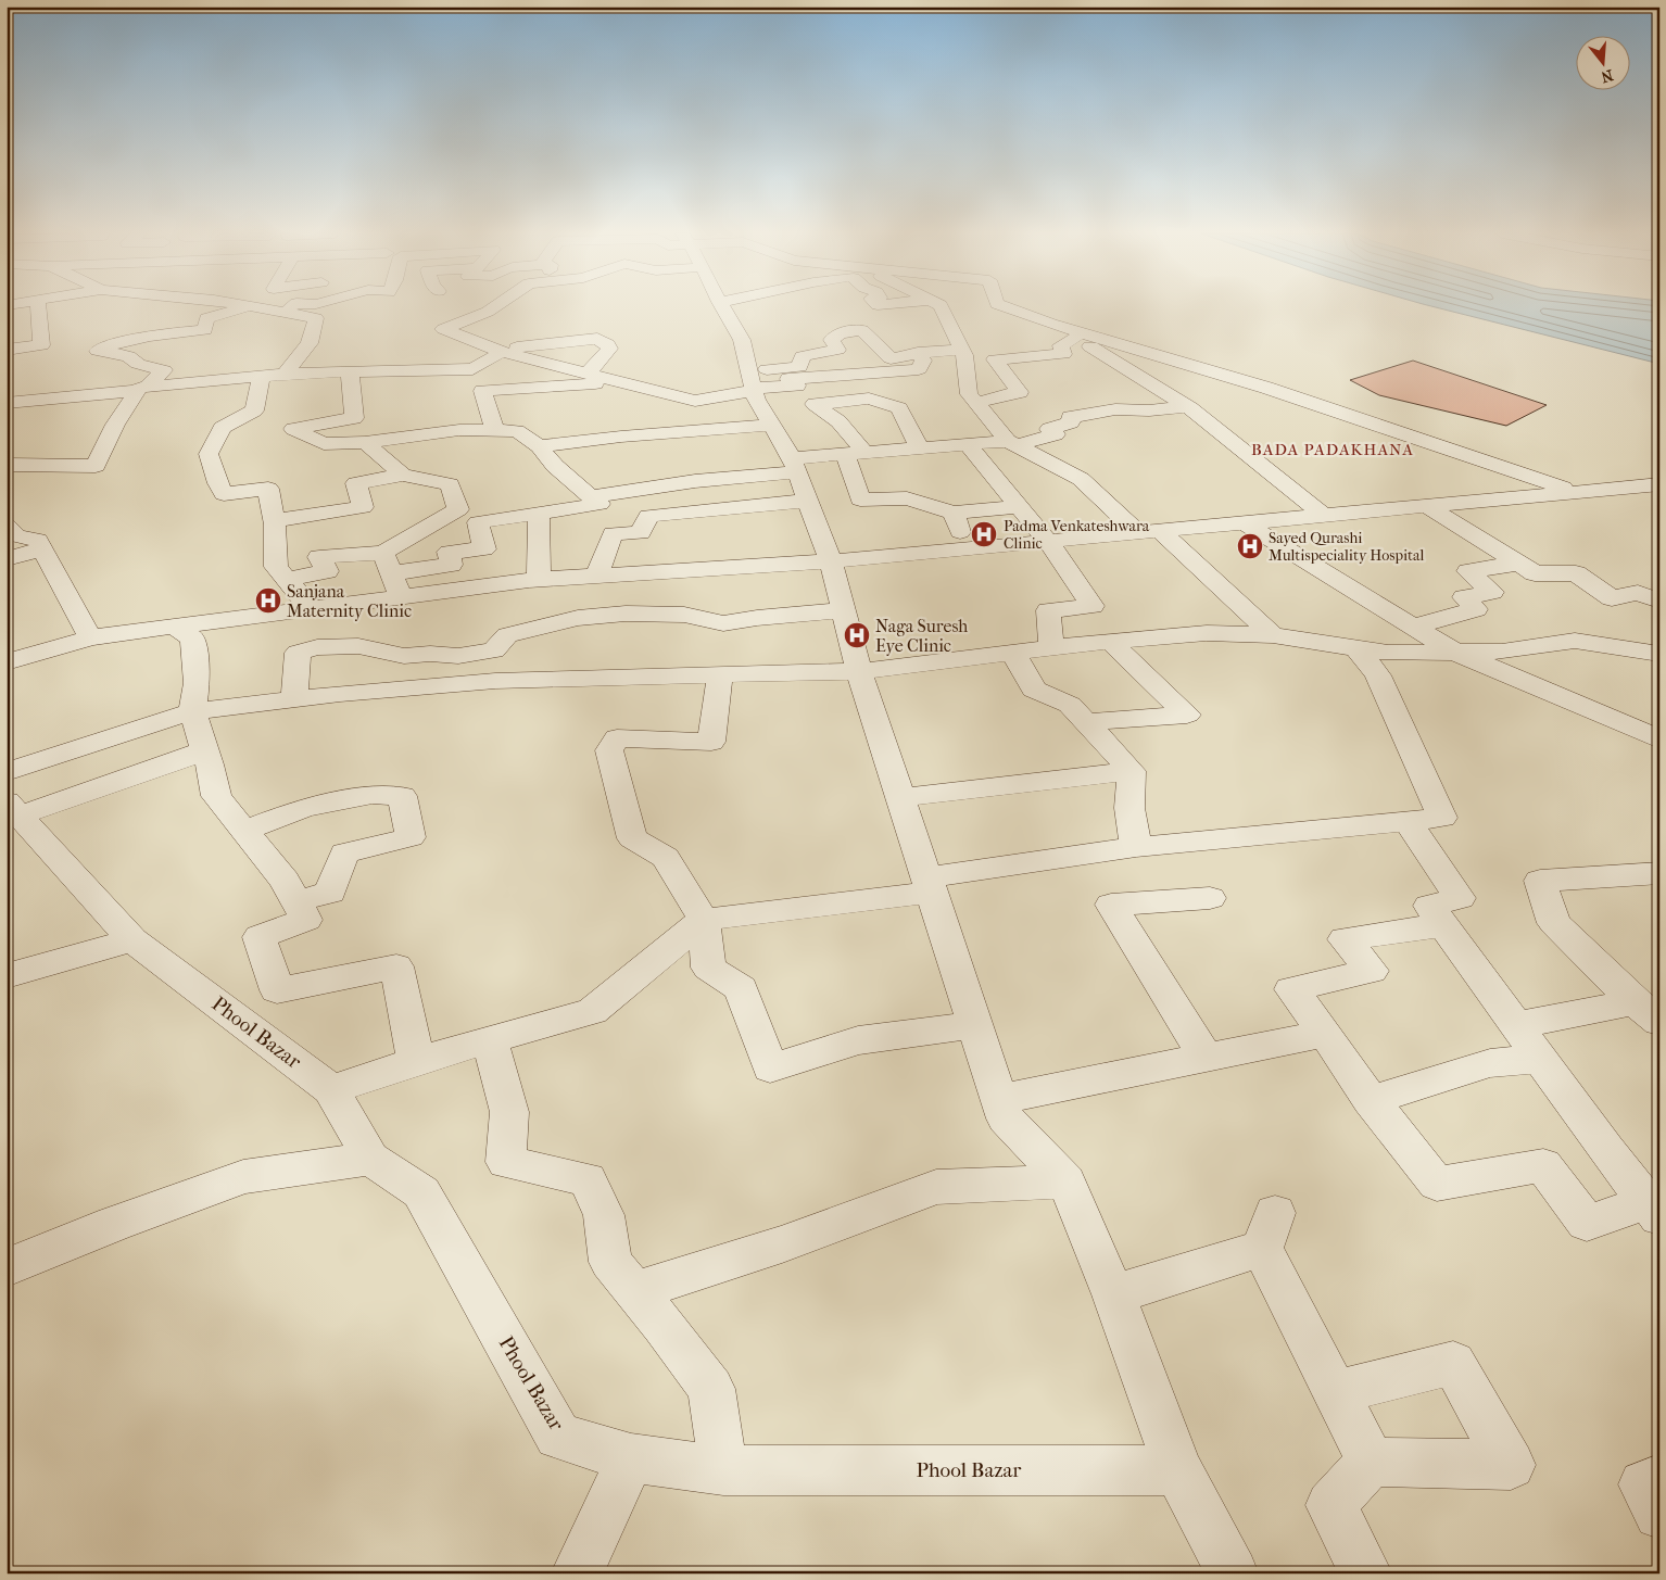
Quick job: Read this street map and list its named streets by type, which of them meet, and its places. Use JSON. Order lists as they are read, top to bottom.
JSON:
{
  "streets": {
    "street": ["Phool Bazar"]
  },
  "districts": ["BADA PADAKHANA"],
  "places": {
    "hospital": [
      "Padma Venkateshwara Clinic",
      "Sayed Qurashi Multispeciality Hospital",
      "Sanjana Maternity Clinic",
      "Naga Suresh Eye Clinic"
    ]
  },
  "north": "bottom"
}
